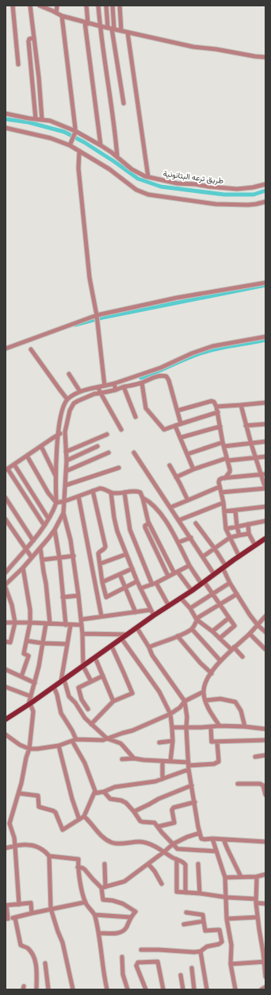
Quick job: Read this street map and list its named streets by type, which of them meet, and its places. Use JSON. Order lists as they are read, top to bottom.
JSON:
{
  "streets": {
    "street": ["طريق ترعه البتانونية"]
  }
}
